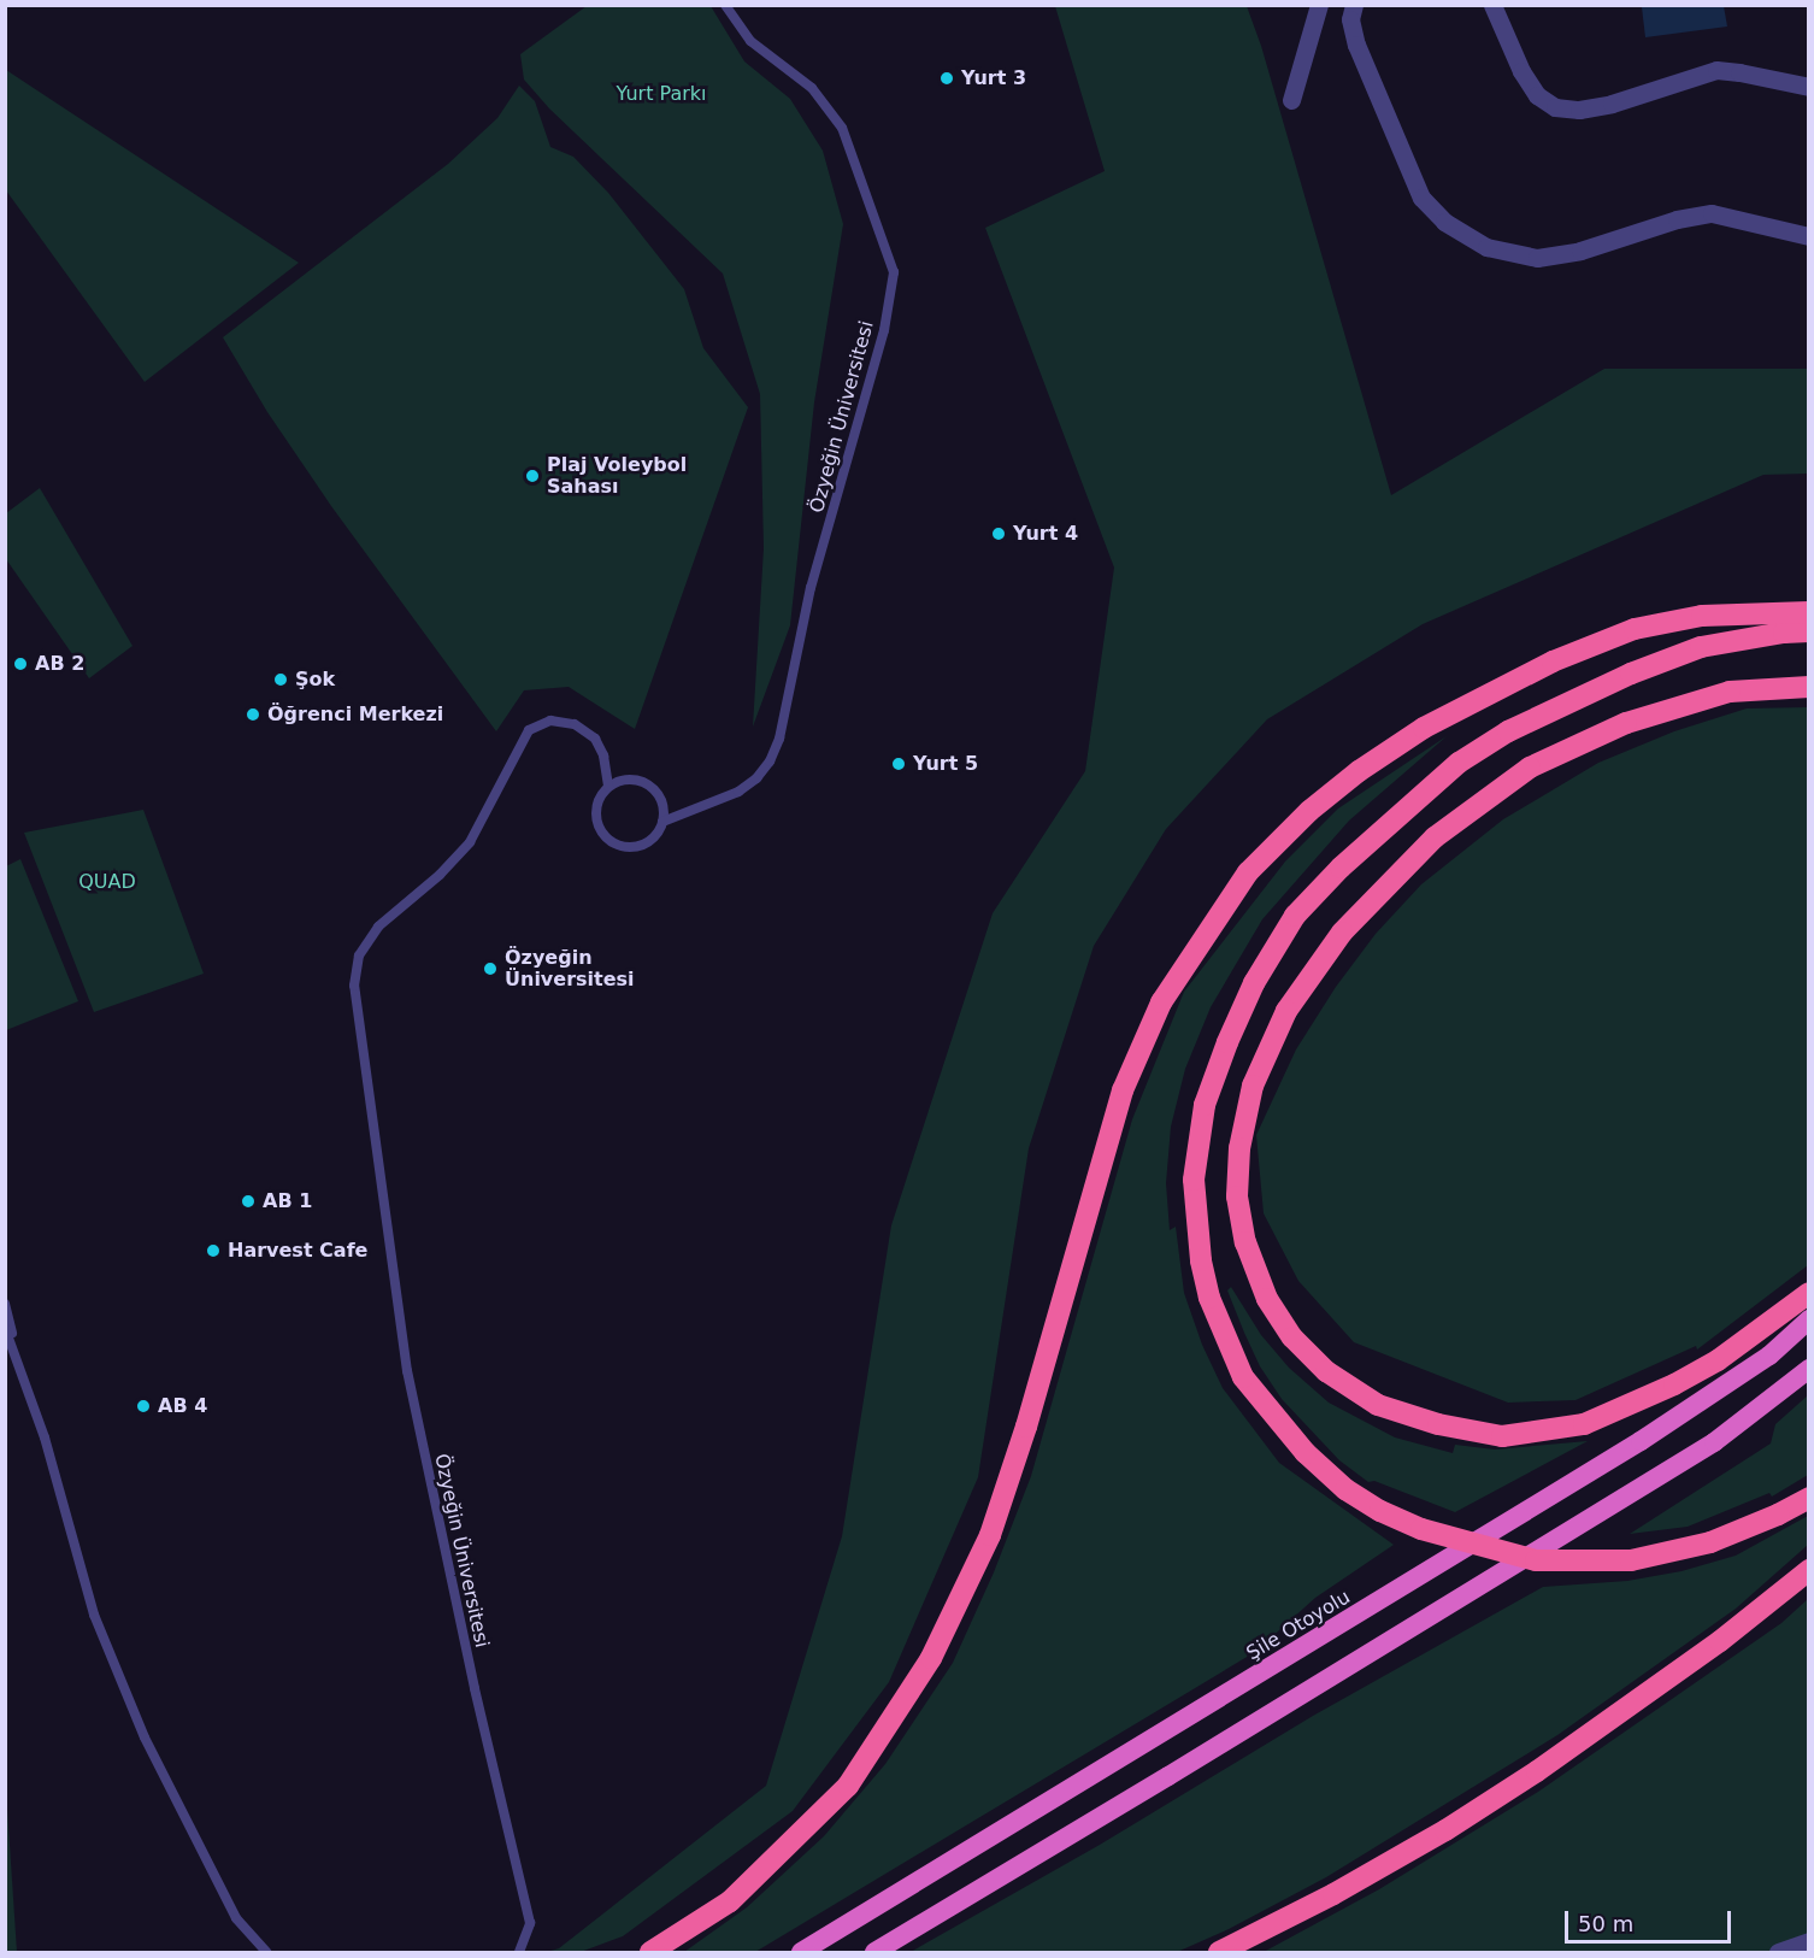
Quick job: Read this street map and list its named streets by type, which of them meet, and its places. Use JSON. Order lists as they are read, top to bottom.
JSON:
{
  "streets": {
    "highway": ["Şile Otoyolu"],
    "lane": ["Özyeğin Üniversitesi"]
  },
  "parks": ["Yurt Parkı", "QUAD"],
  "places": [
    "Yurt 3",
    "Plaj Voleybol Sahası",
    "Yurt 4",
    "AB 2",
    "Şok",
    "Öğrenci Merkezi",
    "Yurt 5",
    "Özyeğin Üniversitesi",
    "AB 1",
    "Harvest Cafe",
    "AB 4"
  ],
  "scale_bar": "50 m"
}
